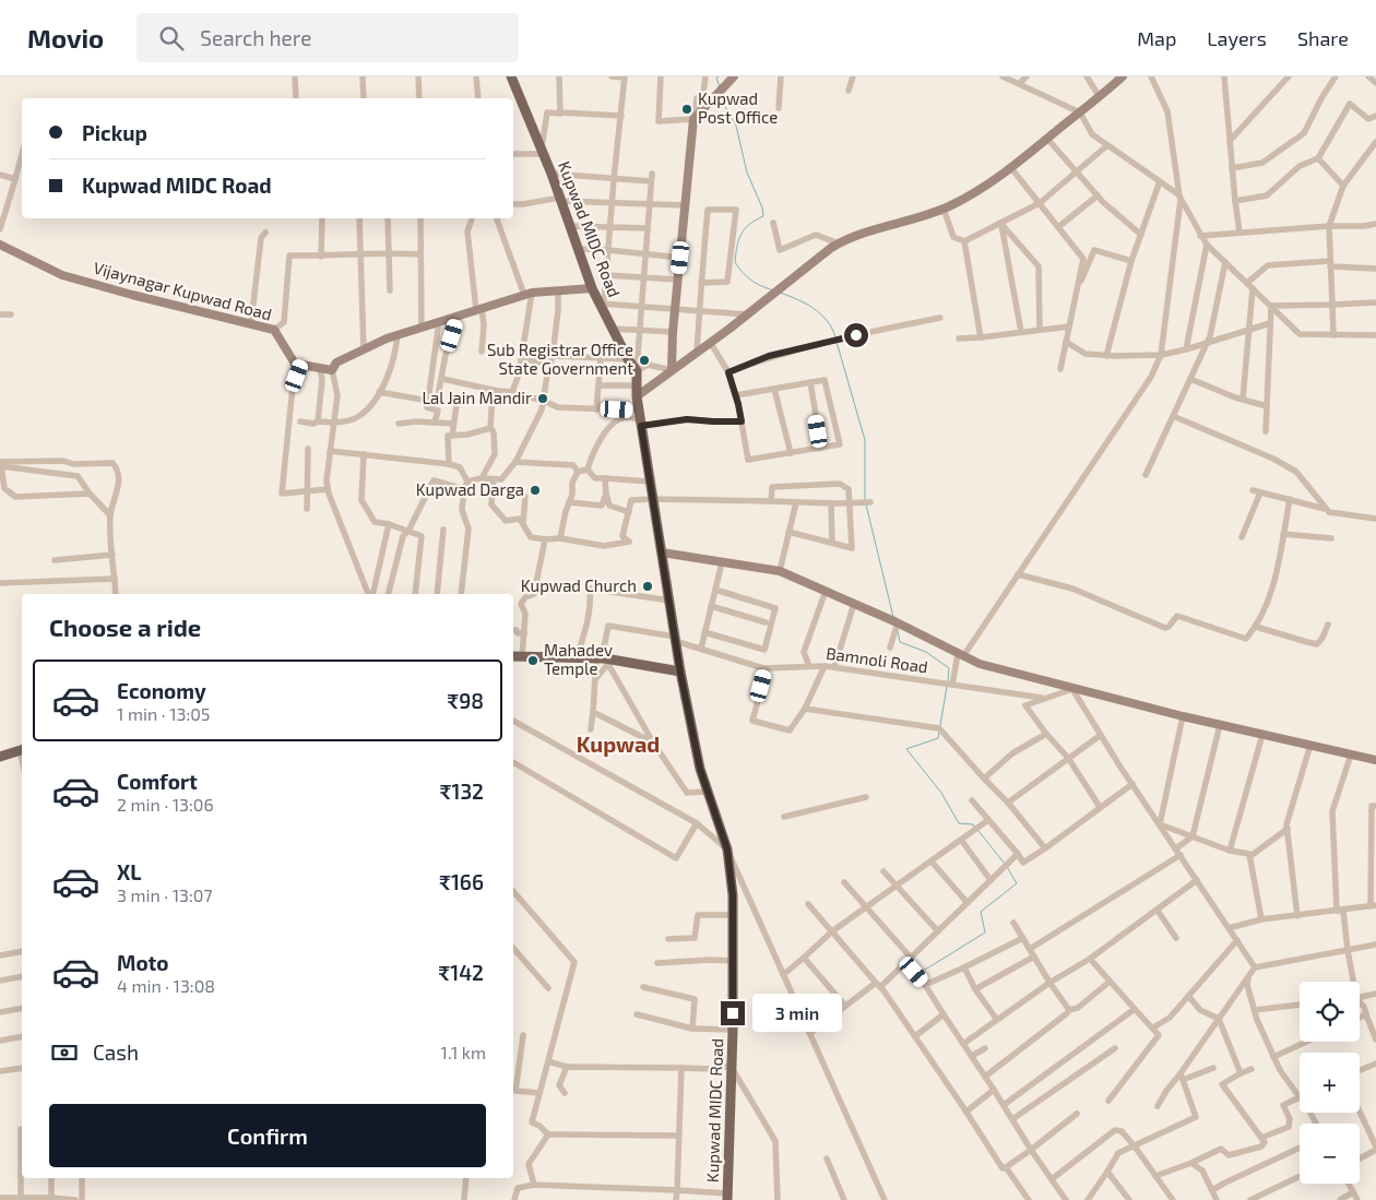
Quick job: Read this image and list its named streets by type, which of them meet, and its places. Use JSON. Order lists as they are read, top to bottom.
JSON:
{
  "streets": {
    "main road": ["Kupwad MIDC Road", "Vijaynagar Kupwad Road"],
    "street": ["Bamnoli Road"]
  },
  "crossings": [
    ["Kupwad MIDC Road", "Bamnoli Road"]
  ],
  "districts": ["Kupwad"],
  "places": [
    "Kupwad Post Office",
    "Sub Registrar Office State Government",
    "Lal Jain Mandir",
    "Kupwad Darga",
    "Kupwad Church",
    "Mahadev Temple"
  ],
  "page": {
    "header": "Movio",
    "search": "Search here",
    "nav": ["Map", "Layers", "Share"],
    "banner": ["Pickup", "Kupwad MIDC Road"],
    "heading": "Choose a ride",
    "list": [
      {
        "name": "Economy",
        "note": "1 min · 13:05",
        "value": "₹98"
      },
      {
        "name": "Comfort",
        "note": "2 min · 13:06",
        "value": "₹132"
      },
      {
        "name": "XL",
        "note": "3 min · 13:07",
        "value": "₹166"
      },
      {
        "name": "Moto",
        "note": "4 min · 13:08",
        "value": "₹142"
      }
    ],
    "map_buttons": ["+", "−"],
    "bubble": "3 min",
    "pay": ["Cash", "1.1 km"],
    "buttons": "Confirm"
  }
}
